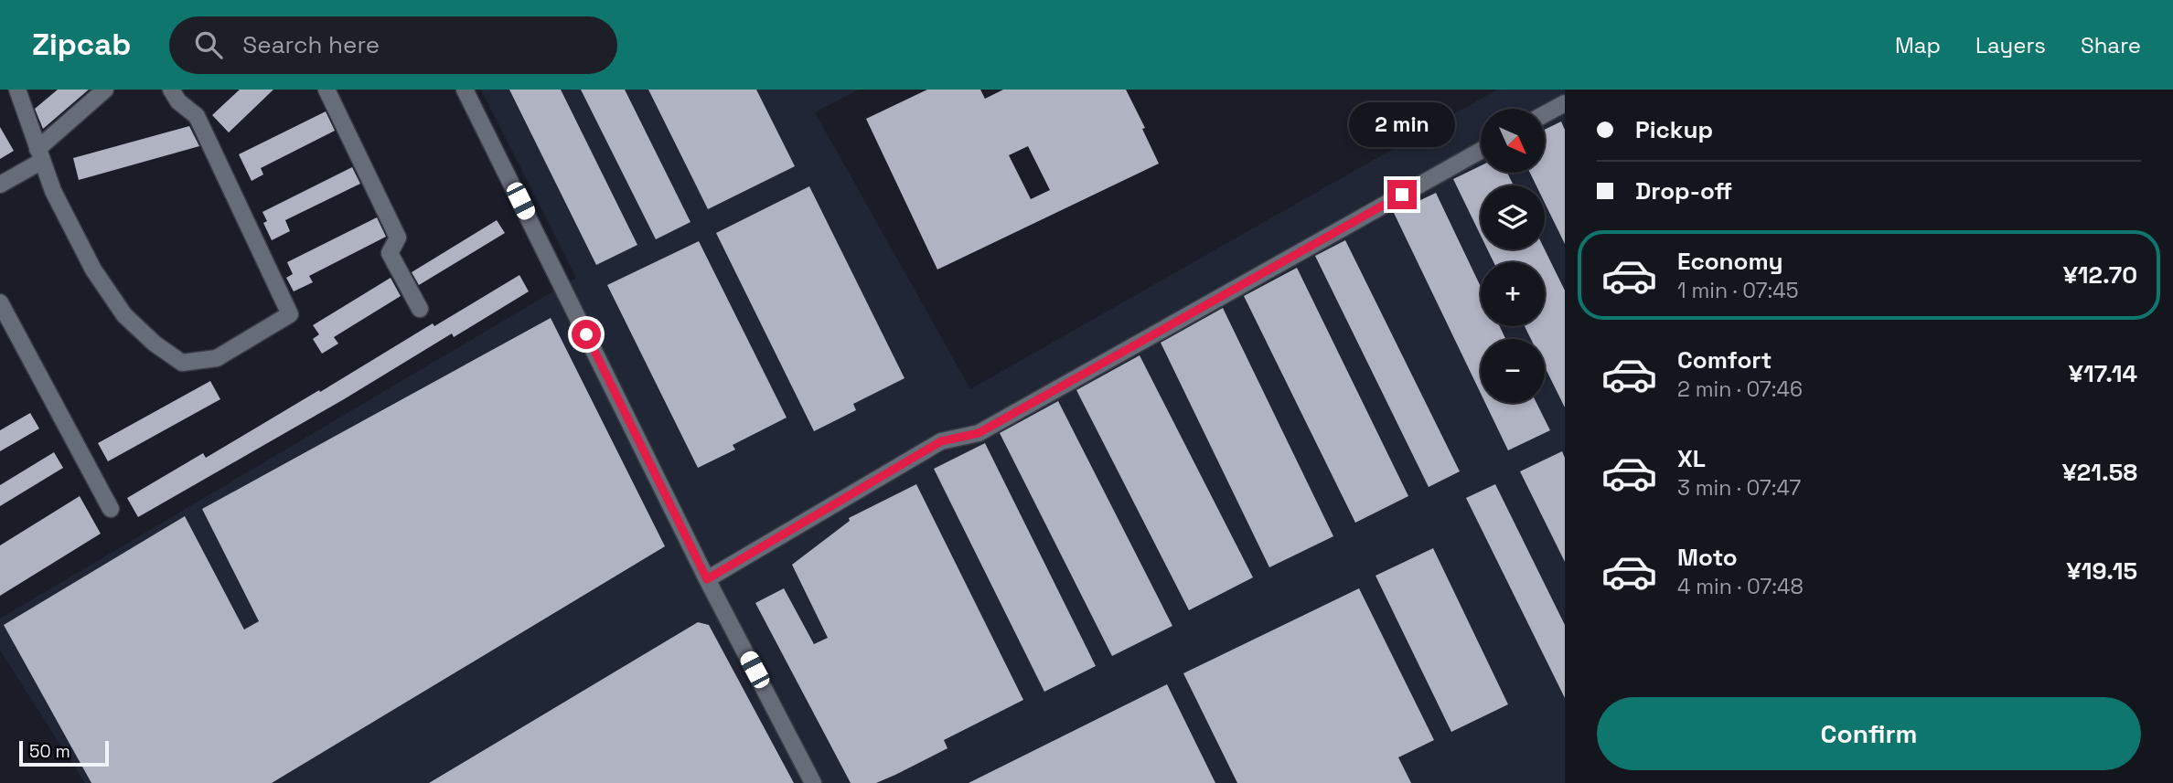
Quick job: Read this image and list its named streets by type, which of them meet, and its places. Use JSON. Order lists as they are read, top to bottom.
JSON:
{
  "scale_bar": "50 m",
  "north": "bottom right",
  "page": {
    "header": "Zipcab",
    "search": "Search here",
    "nav": ["Map", "Layers", "Share"],
    "banner": ["Pickup", "Drop-off"],
    "bubble": "2 min",
    "map_buttons": ["+", "−"],
    "list": [
      {
        "name": "Economy",
        "note": "1 min · 07:45",
        "value": "¥12.70"
      },
      {
        "name": "Comfort",
        "note": "2 min · 07:46",
        "value": "¥17.14"
      },
      {
        "name": "XL",
        "note": "3 min · 07:47",
        "value": "¥21.58"
      },
      {
        "name": "Moto",
        "note": "4 min · 07:48",
        "value": "¥19.15"
      }
    ],
    "buttons": "Confirm",
    "scale": "50 m"
  }
}
